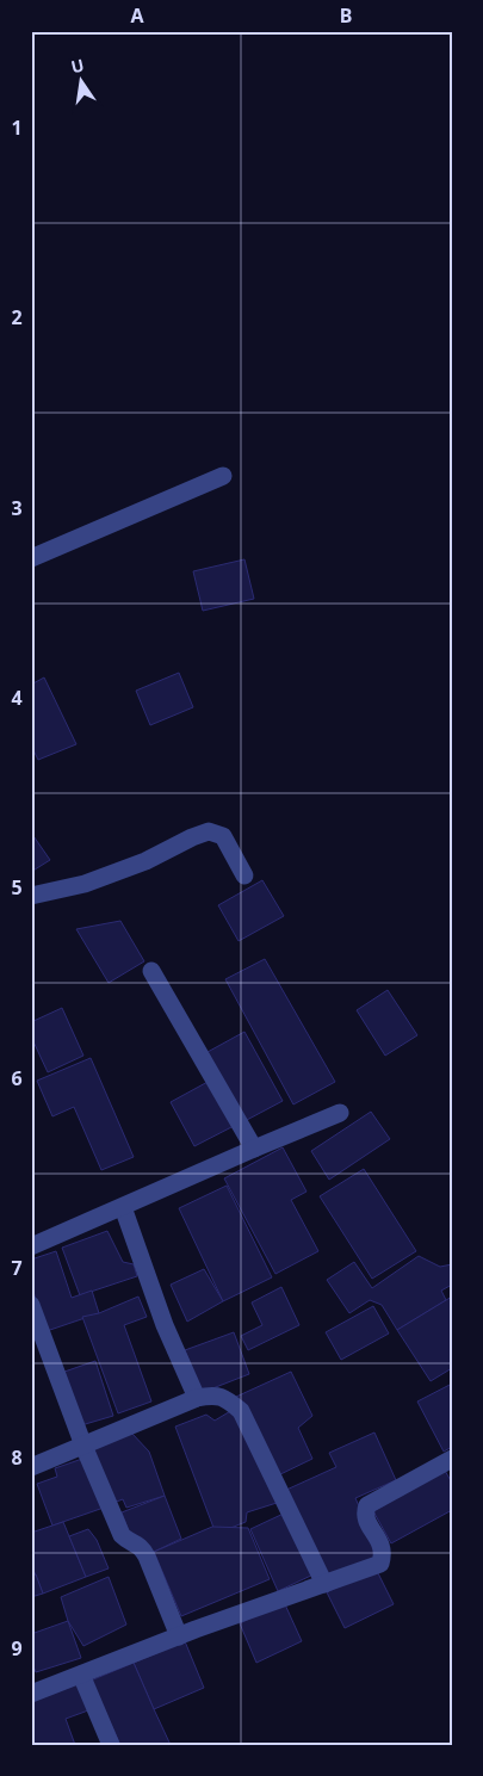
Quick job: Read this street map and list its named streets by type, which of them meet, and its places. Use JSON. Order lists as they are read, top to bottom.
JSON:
{
  "north": "top",
  "grid": {
    "columns": ["A", "B"],
    "rows": [
      "1",
      "2",
      "3",
      "4",
      "5",
      "6",
      "7",
      "8",
      "9"
    ]
  }
}
